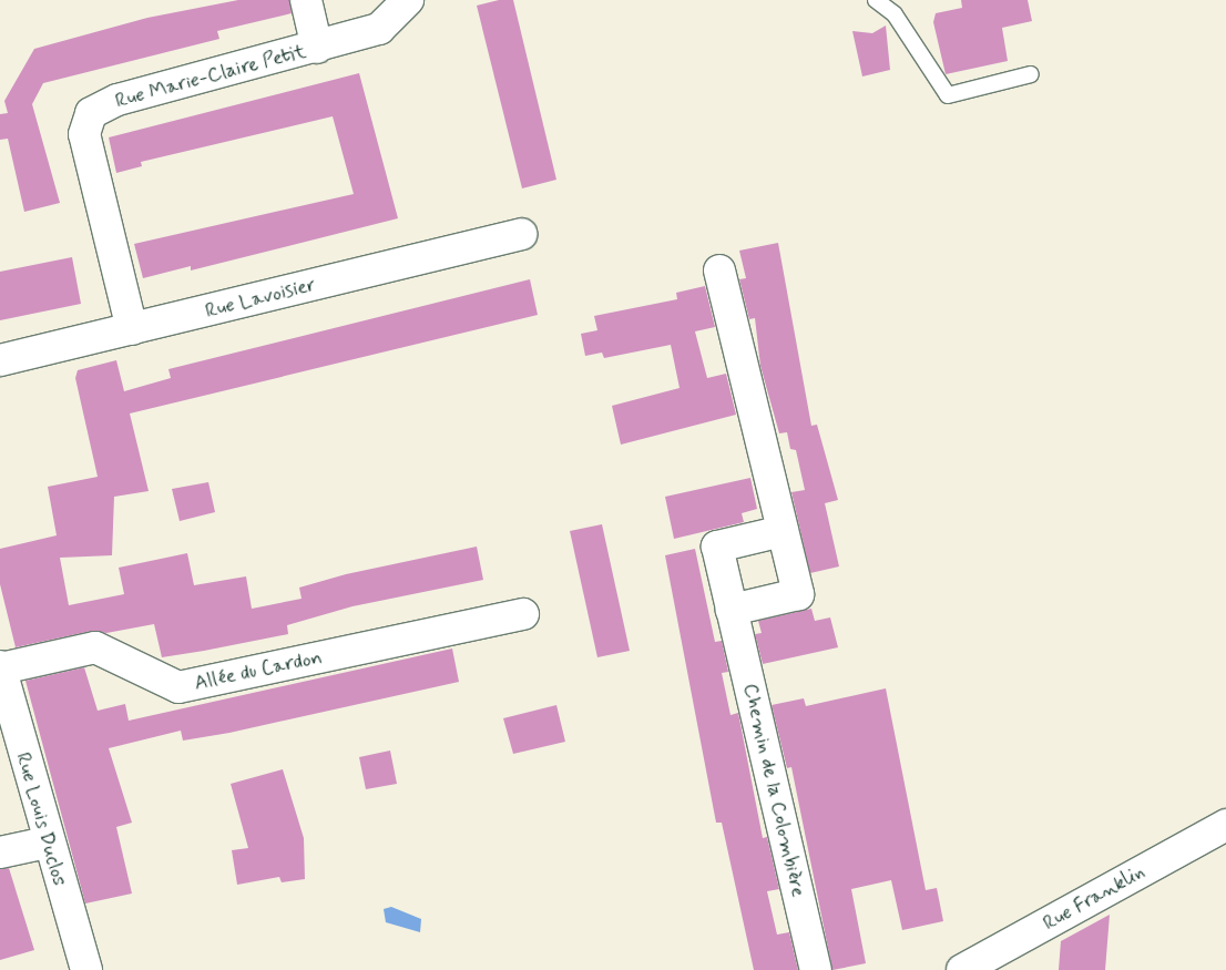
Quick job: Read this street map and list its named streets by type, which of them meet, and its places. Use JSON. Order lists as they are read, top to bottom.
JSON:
{
  "streets": {
    "street": [
      "Rue Marie-Claire Petit",
      "Rue Lavoisier",
      "Allée du Cardon",
      "Chemin de la Colombière",
      "Rue Louis Duclos",
      "Rue Franklin"
    ]
  },
  "crossings": [
    ["Rue Marie-Claire Petit", "Rue Lavoisier"],
    ["Allée du Cardon", "Rue Louis Duclos"]
  ]
}
